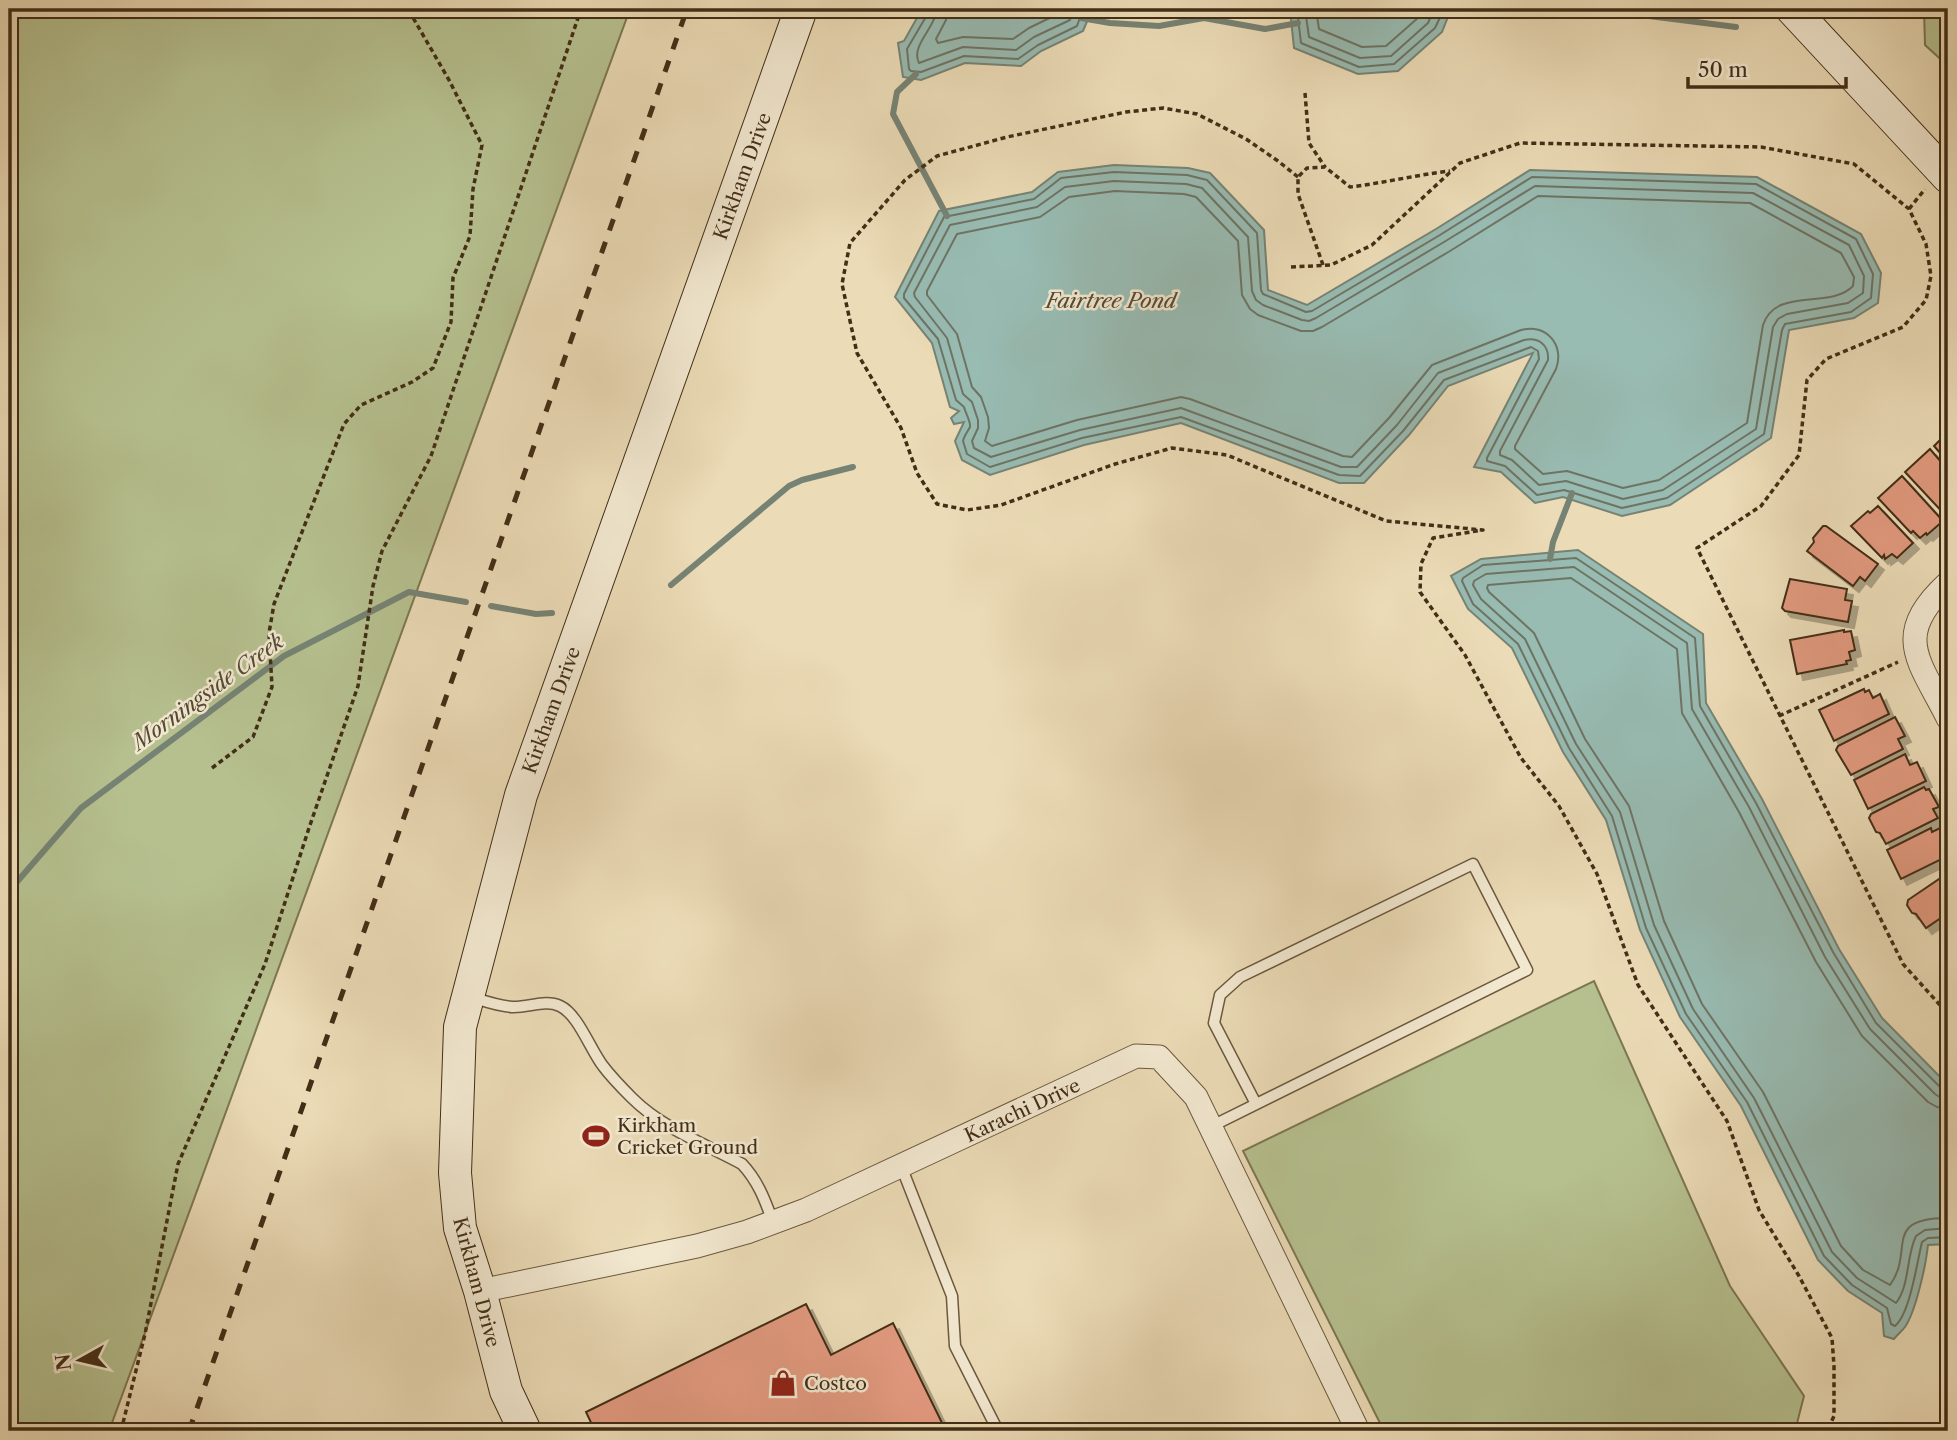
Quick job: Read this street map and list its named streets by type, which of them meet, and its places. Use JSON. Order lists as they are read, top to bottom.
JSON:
{
  "streets": {
    "street": ["Kirkham Drive", "Karachi Drive"]
  },
  "crossings": [
    ["Kirkham Drive", "Karachi Drive"]
  ],
  "water": ["Fairtree Pond", "Morningside Creek"],
  "places": {
    "sports": ["Kirkham Cricket Ground"],
    "shop": ["Costco"]
  },
  "scale_bar": "50 m",
  "north": "left"
}
